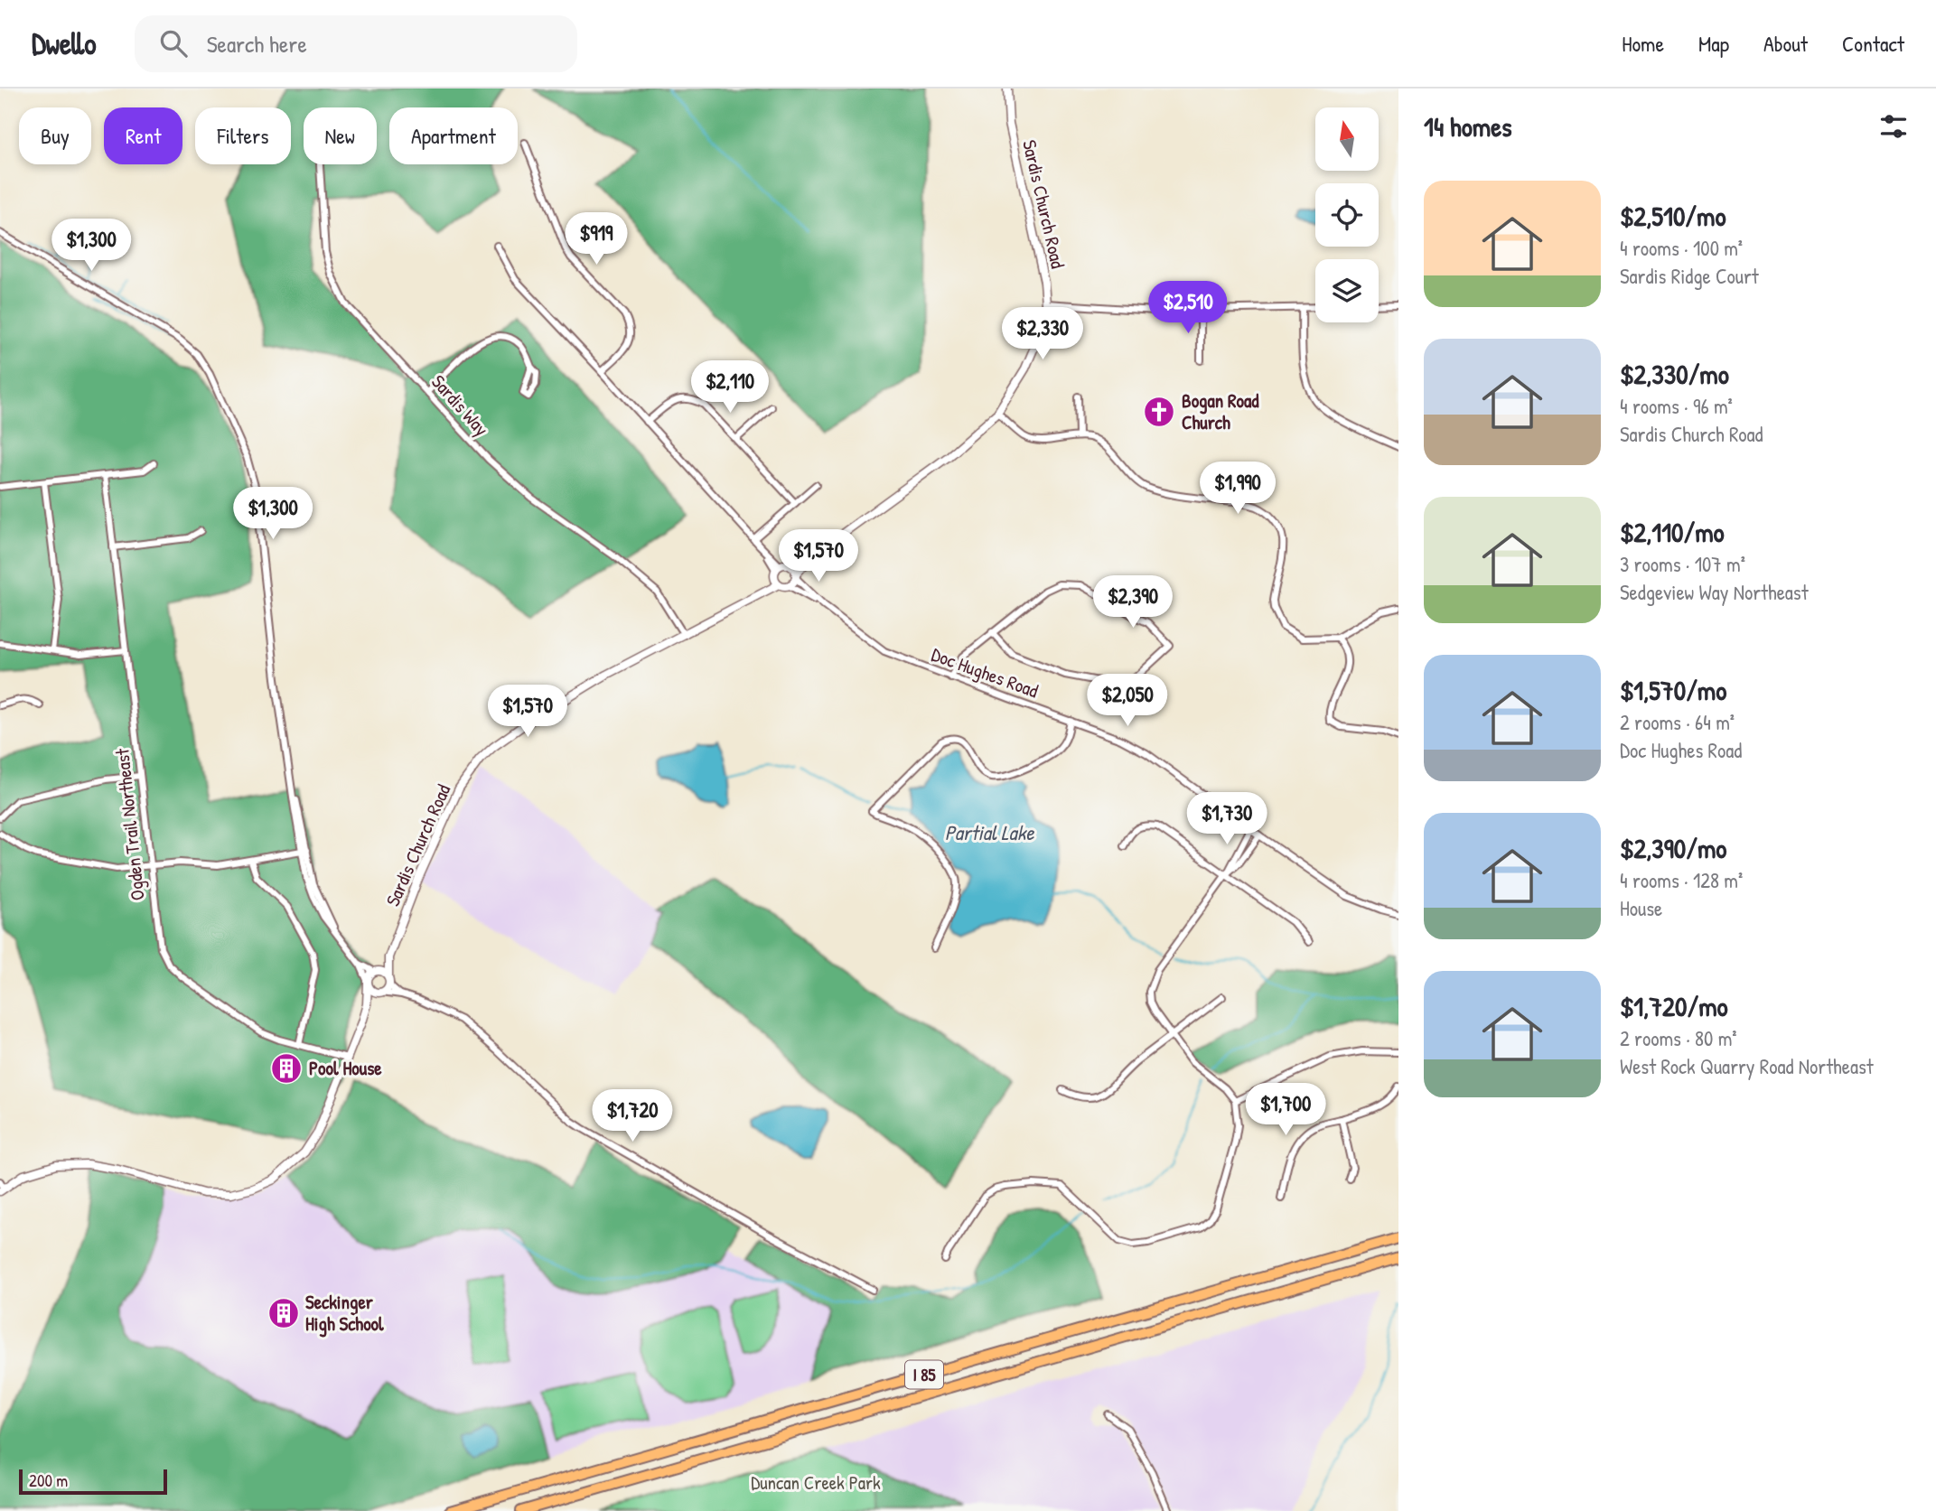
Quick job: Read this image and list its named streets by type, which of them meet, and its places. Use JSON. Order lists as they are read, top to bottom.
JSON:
{
  "streets": {
    "highway": ["I 85"],
    "street": [
      "Sardis Church Road",
      "Sardis Way",
      "Doc Hughes Road",
      "Ogden Trail Northeast"
    ]
  },
  "crossings": [
    ["Sardis Church Road", "Sardis Way"],
    ["Sardis Church Road", "Doc Hughes Road"]
  ],
  "water": ["Partial Lake"],
  "parks": ["Duncan Creek Park"],
  "places": {
    "church": ["Bogan Road Church"],
    "building": ["Pool House", "Seckinger High School"]
  },
  "scale_bar": "200 m",
  "north": "top",
  "page": {
    "header": "Dwello",
    "search": "Search here",
    "nav": [
      "Home",
      "Map",
      "About",
      "Contact"
    ],
    "heading": "14 homes",
    "chip": [
      "Buy",
      "Rent",
      "Filters",
      "New",
      "Apartment"
    ],
    "list": [
      {
        "name": "$2,510/mo",
        "note": "4 rooms · 100 m² · Sardis Ridge Court"
      },
      {
        "name": "$2,330/mo",
        "note": "4 rooms · 96 m² · Sardis Church Road"
      },
      {
        "name": "$2,110/mo",
        "note": "3 rooms · 107 m² · Sedgeview Way Northeast"
      },
      {
        "name": "$1,570/mo",
        "note": "2 rooms · 64 m² · Doc Hughes Road"
      },
      {
        "name": "$2,390/mo",
        "note": "4 rooms · 128 m² · House"
      },
      {
        "name": "$1,720/mo",
        "note": "2 rooms · 80 m² · West Rock Quarry Road Northeast"
      }
    ],
    "price": [
      "$919",
      "$1,300",
      "$2,510",
      "$2,330",
      "$2,110",
      "$1,990",
      "$1,300",
      "$1,570",
      "$2,390",
      "$2,050",
      "$1,570",
      "$1,730",
      "$1,700",
      "$1,720"
    ],
    "scale": "200 m"
  }
}
